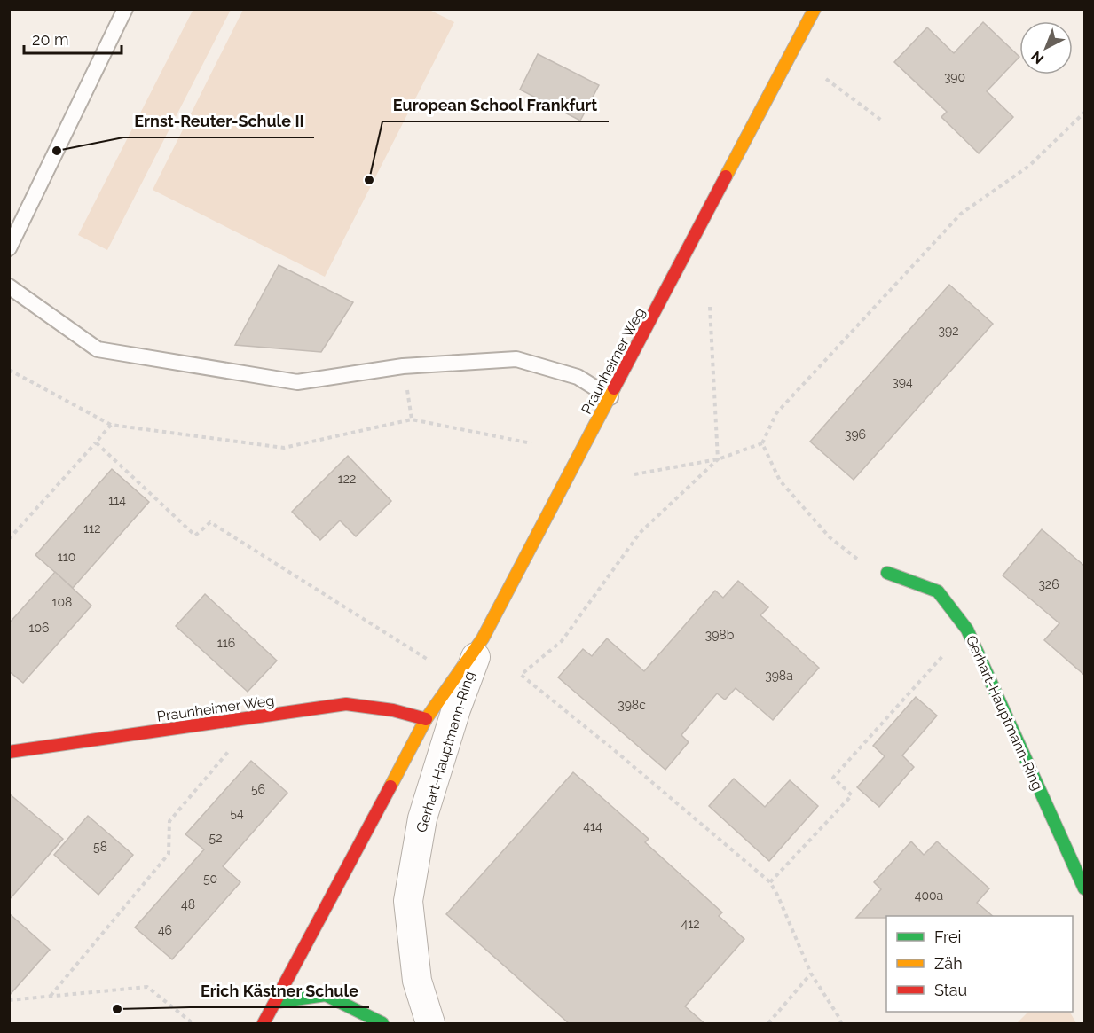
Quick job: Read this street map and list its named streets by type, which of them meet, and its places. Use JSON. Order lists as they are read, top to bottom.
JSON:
{
  "streets": {
    "main road": ["Praunheimer Weg", "Gerhart-Hauptmann-Ring"]
  },
  "crossings": [
    ["Praunheimer Weg", "Gerhart-Hauptmann-Ring"]
  ],
  "places": ["Ernst-Reuter-Schule II", "European School Frankfurt", "Erich Kästner Schule"],
  "house_numbers": [
    "390",
    "392",
    "394",
    "396",
    "122",
    "114",
    "112",
    "110",
    "326",
    "108",
    "106",
    "398b",
    "116",
    "398a",
    "398c",
    "56",
    "54",
    "414",
    "52",
    "58",
    "50",
    "400a",
    "48",
    "412",
    "46"
  ],
  "legend": ["Frei", "Zäh", "Stau"],
  "scale_bar": "20 m",
  "north": "bottom left"
}
